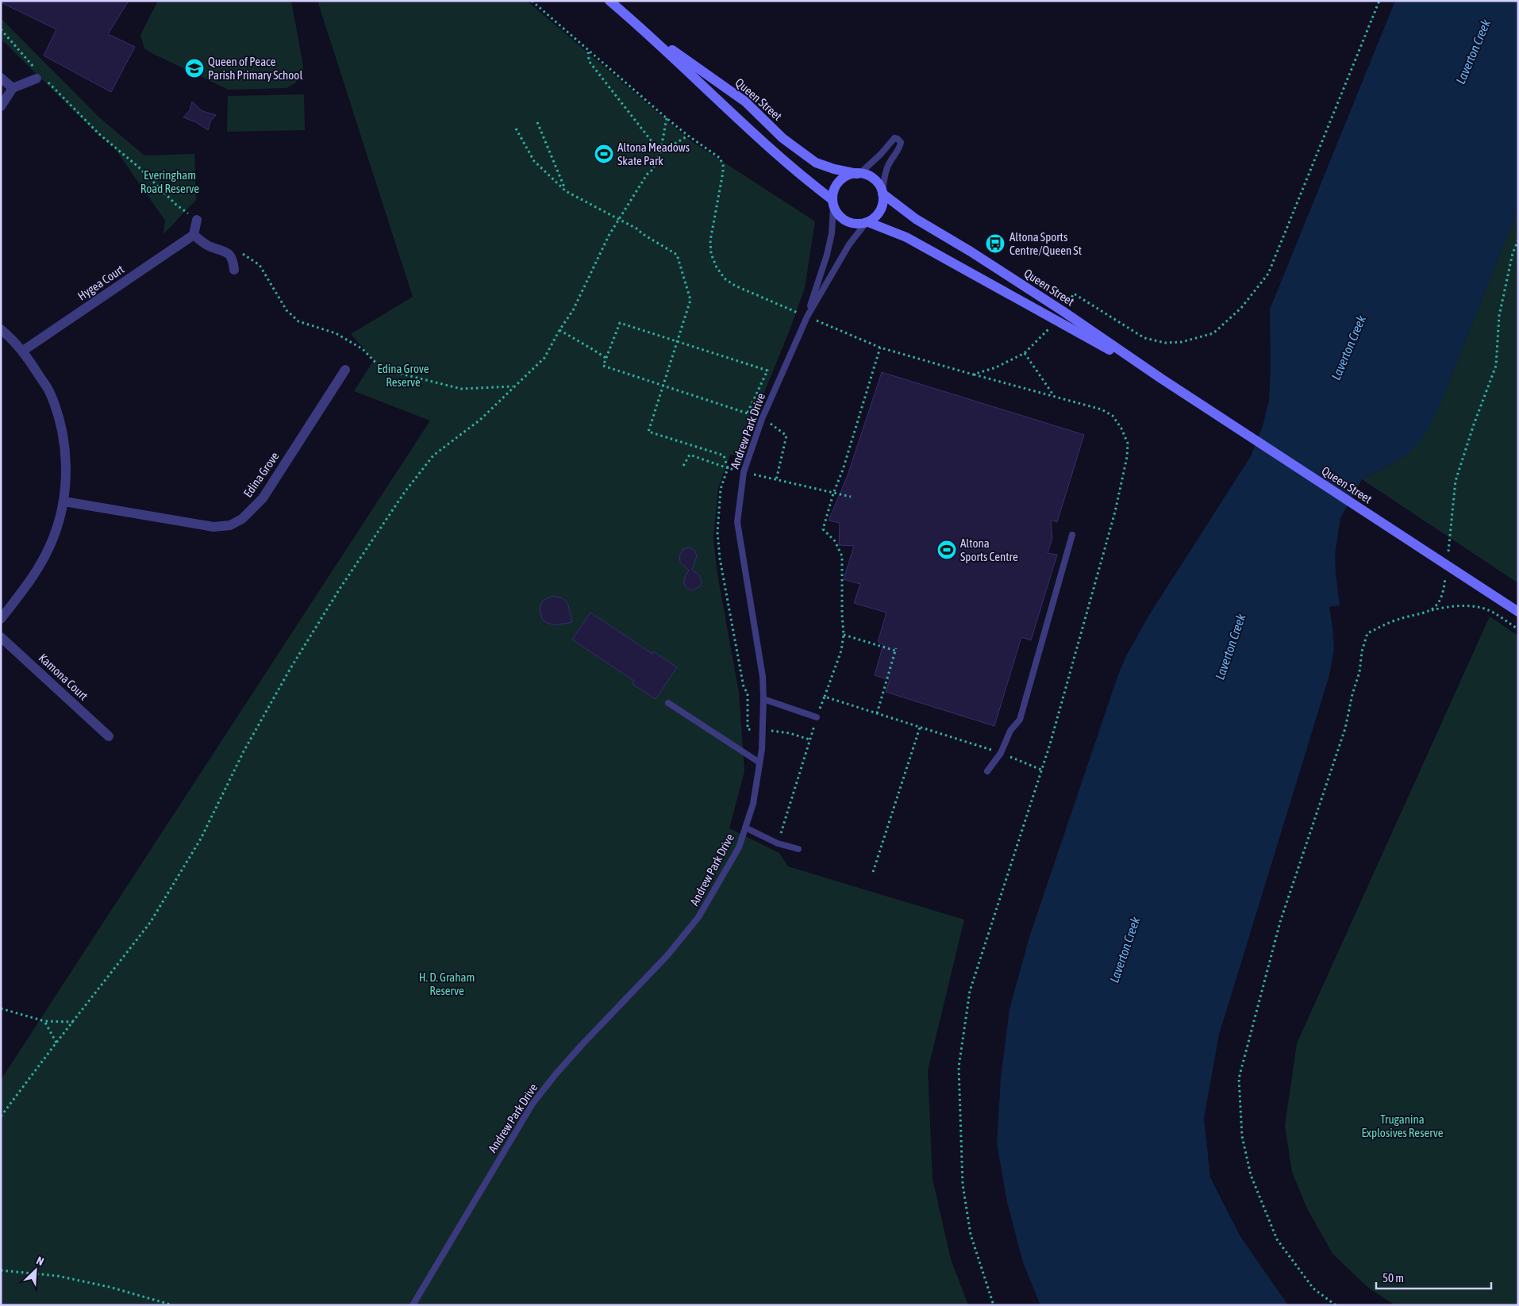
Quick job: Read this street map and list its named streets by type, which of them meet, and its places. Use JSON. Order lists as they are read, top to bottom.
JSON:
{
  "streets": {
    "main road": ["Queen Street"],
    "street": ["Hygea Court", "Edina Grove", "Kamona Court"],
    "lane": ["Andrew Park Drive"]
  },
  "crossings": [
    ["Queen Street", "Andrew Park Drive"]
  ],
  "water": ["Laverton Creek"],
  "parks": [
    "Everingham Road Reserve",
    "Edina Grove Reserve",
    "H. D. Graham Reserve",
    "Truganina Explosives Reserve"
  ],
  "places": {
    "school or university": ["Queen of Peace Parish Primary School"],
    "sports": ["Altona Meadows Skate Park", "Altona Sports Centre"],
    "bus stop": ["Altona Sports Centre/Queen St"]
  },
  "scale_bar": "50 m",
  "north": "top right"
}
